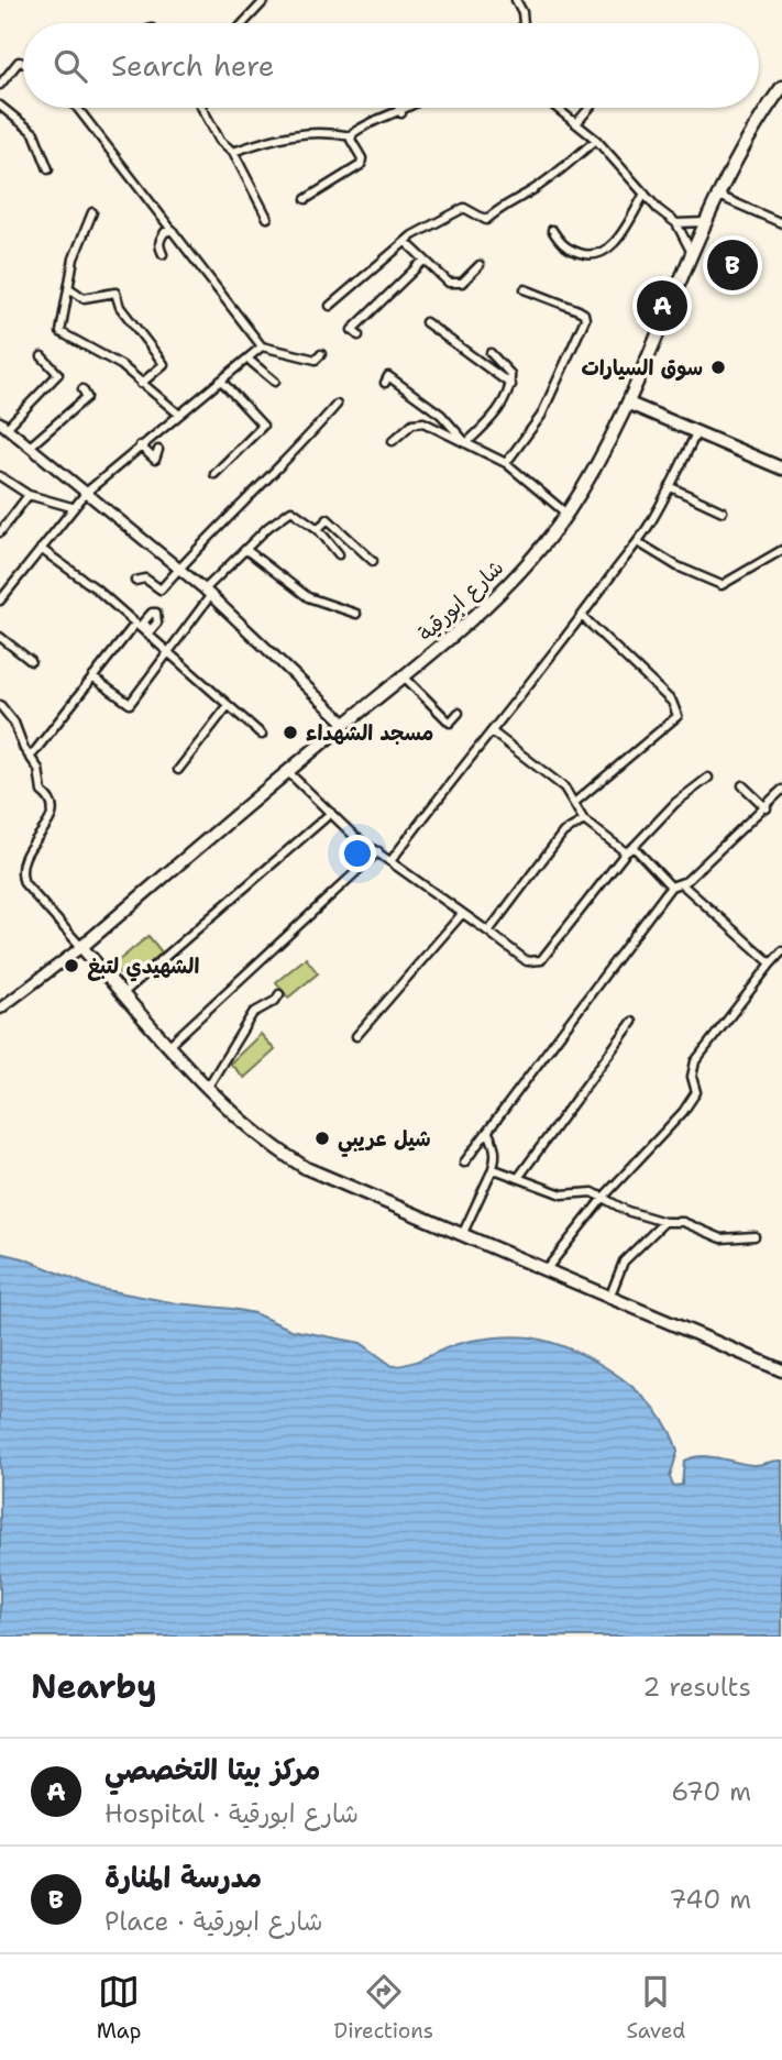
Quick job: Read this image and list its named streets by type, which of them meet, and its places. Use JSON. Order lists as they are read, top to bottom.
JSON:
{
  "streets": {
    "main road": ["شارع ابورقية"]
  },
  "places": [
    "سوق السيارات",
    "مسجد الشهداء",
    "الشهيدي لتبغ",
    "شيل عريبي"
  ],
  "page": {
    "search": "Search here",
    "pins": ["B", "A"],
    "heading": ["Nearby", "2 results"],
    "list": [
      {
        "mark": "A",
        "name": "مركز بيتا التخصصي",
        "note": "Hospital · شارع ابورقية",
        "value": "670 m"
      },
      {
        "mark": "B",
        "name": "مدرسة المنارة",
        "note": "Place · شارع ابورقية",
        "value": "740 m"
      }
    ],
    "nav": ["Map", "Directions", "Saved"]
  }
}
